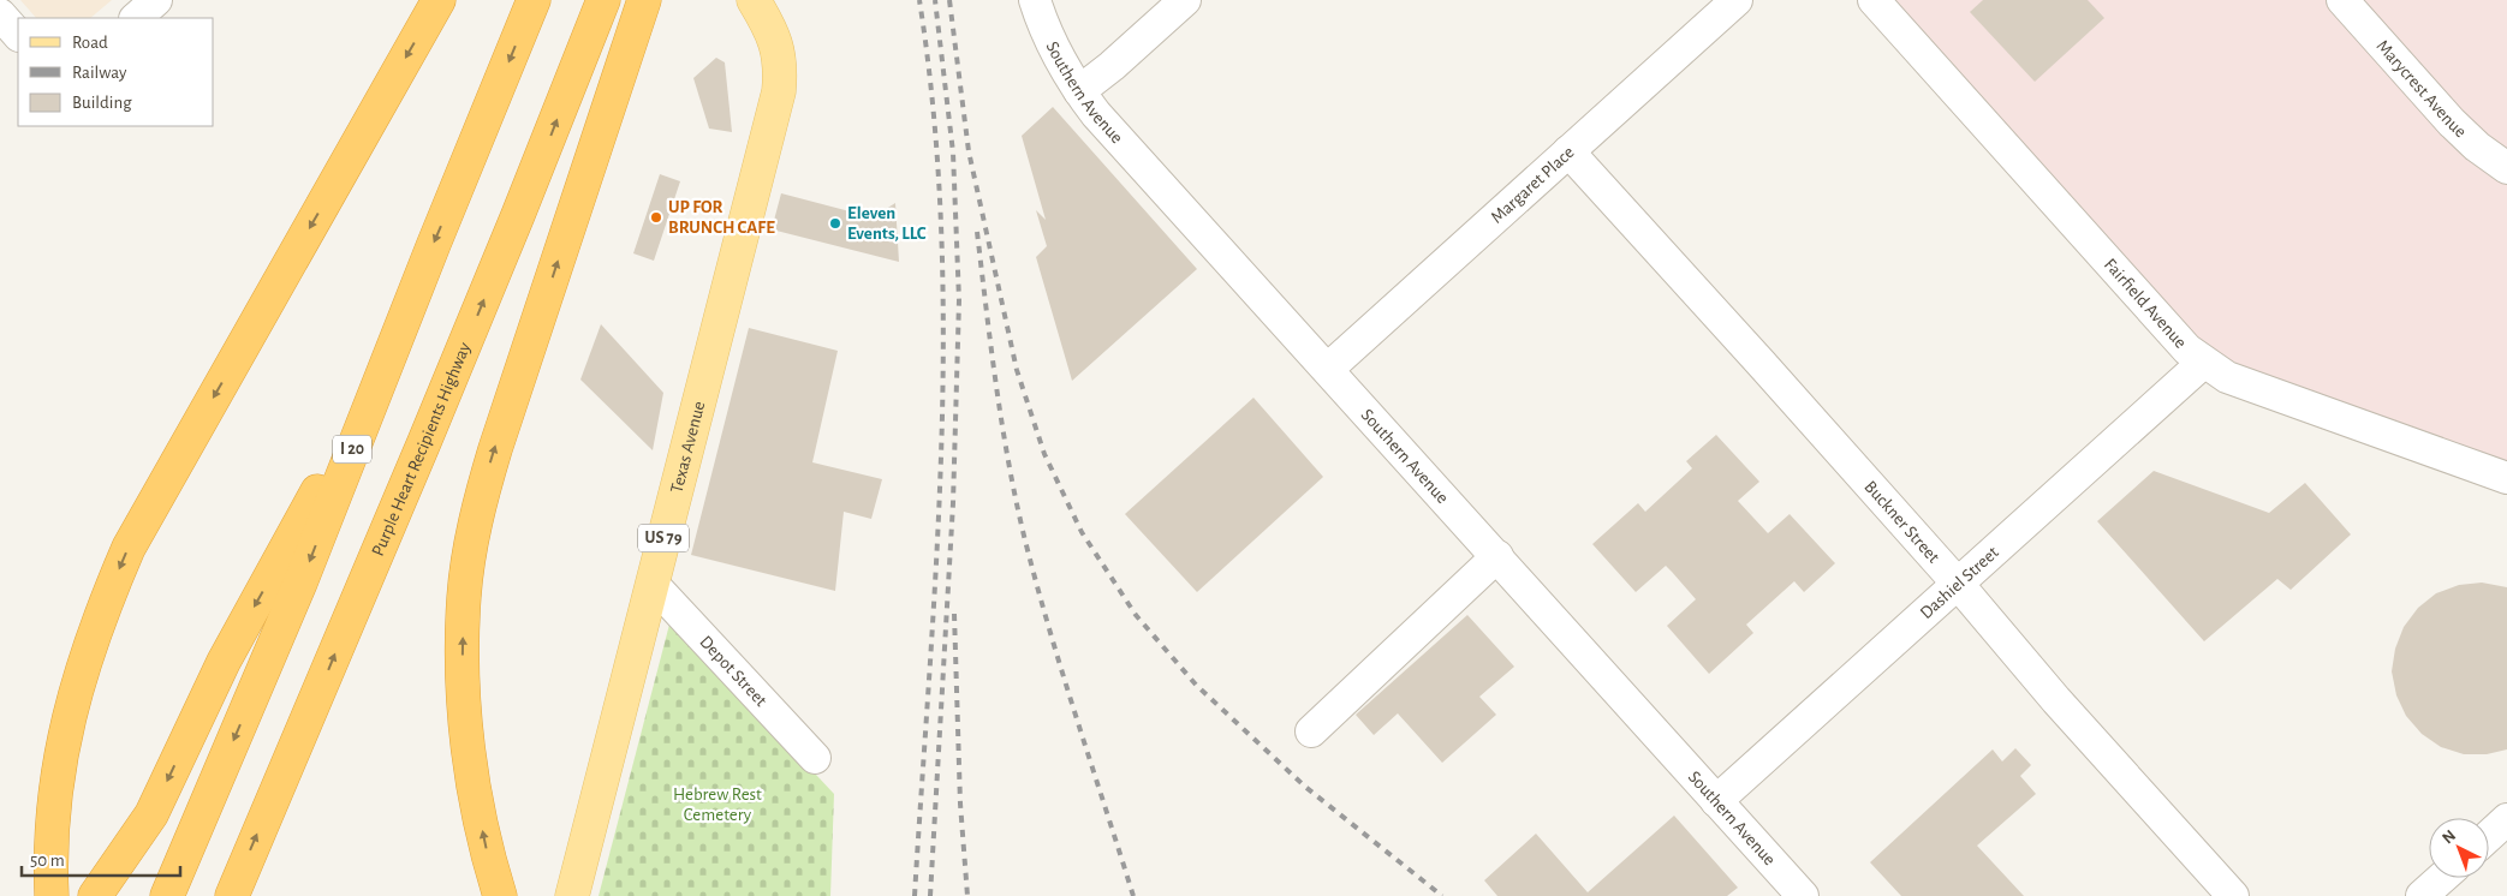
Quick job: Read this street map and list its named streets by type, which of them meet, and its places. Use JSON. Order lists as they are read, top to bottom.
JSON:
{
  "streets": {
    "highway": ["I 20", "Purple Heart Recipients Highway"],
    "main road": ["Texas Avenue", "US 79"],
    "street": [
      "Marycrest Avenue",
      "Southern Avenue",
      "Margaret Place",
      "Fairfield Avenue",
      "Buckner Street",
      "Dashiel Street",
      "Depot Street"
    ]
  },
  "crossings": [
    ["Southern Avenue", "Margaret Place"],
    ["Southern Avenue", "Dashiel Street"],
    ["Margaret Place", "Buckner Street"],
    ["Fairfield Avenue", "Dashiel Street"],
    ["Texas Avenue", "Depot Street"],
    ["Buckner Street", "Dashiel Street"]
  ],
  "parks": ["Hebrew Rest Cemetery"],
  "places": ["UP FOR BRUNCH CAFE", "Eleven Events, LLC"],
  "legend": ["Road", "Railway", "Building"],
  "scale_bar": "50 m",
  "north": "top left"
}
